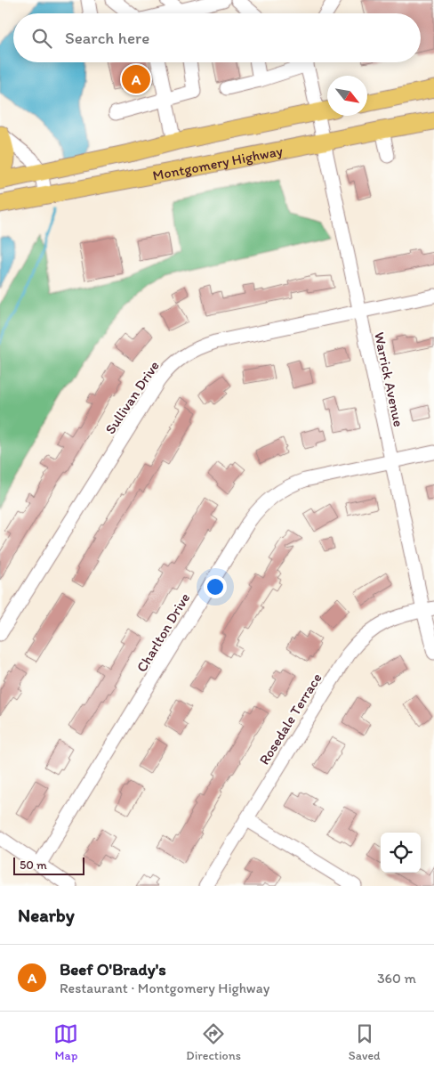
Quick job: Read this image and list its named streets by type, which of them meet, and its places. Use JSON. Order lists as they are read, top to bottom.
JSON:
{
  "streets": {
    "main road": ["Montgomery Highway"],
    "street": [
      "Warrick Avenue",
      "Sullivan Drive",
      "Charlton Drive",
      "Rosedale Terrace"
    ]
  },
  "crossings": [
    ["Montgomery Highway", "Warrick Avenue"],
    ["Warrick Avenue", "Sullivan Drive"],
    ["Warrick Avenue", "Charlton Drive"],
    ["Warrick Avenue", "Rosedale Terrace"]
  ],
  "scale_bar": "50 m",
  "north": "bottom right",
  "page": {
    "search": "Search here",
    "pins": "A",
    "scale": "50 m",
    "heading": "Nearby",
    "list": [
      {
        "mark": "A",
        "name": "Beef O'Brady's",
        "note": "Restaurant · Montgomery Highway",
        "value": "360 m"
      }
    ],
    "nav": ["Map", "Directions", "Saved"]
  }
}
